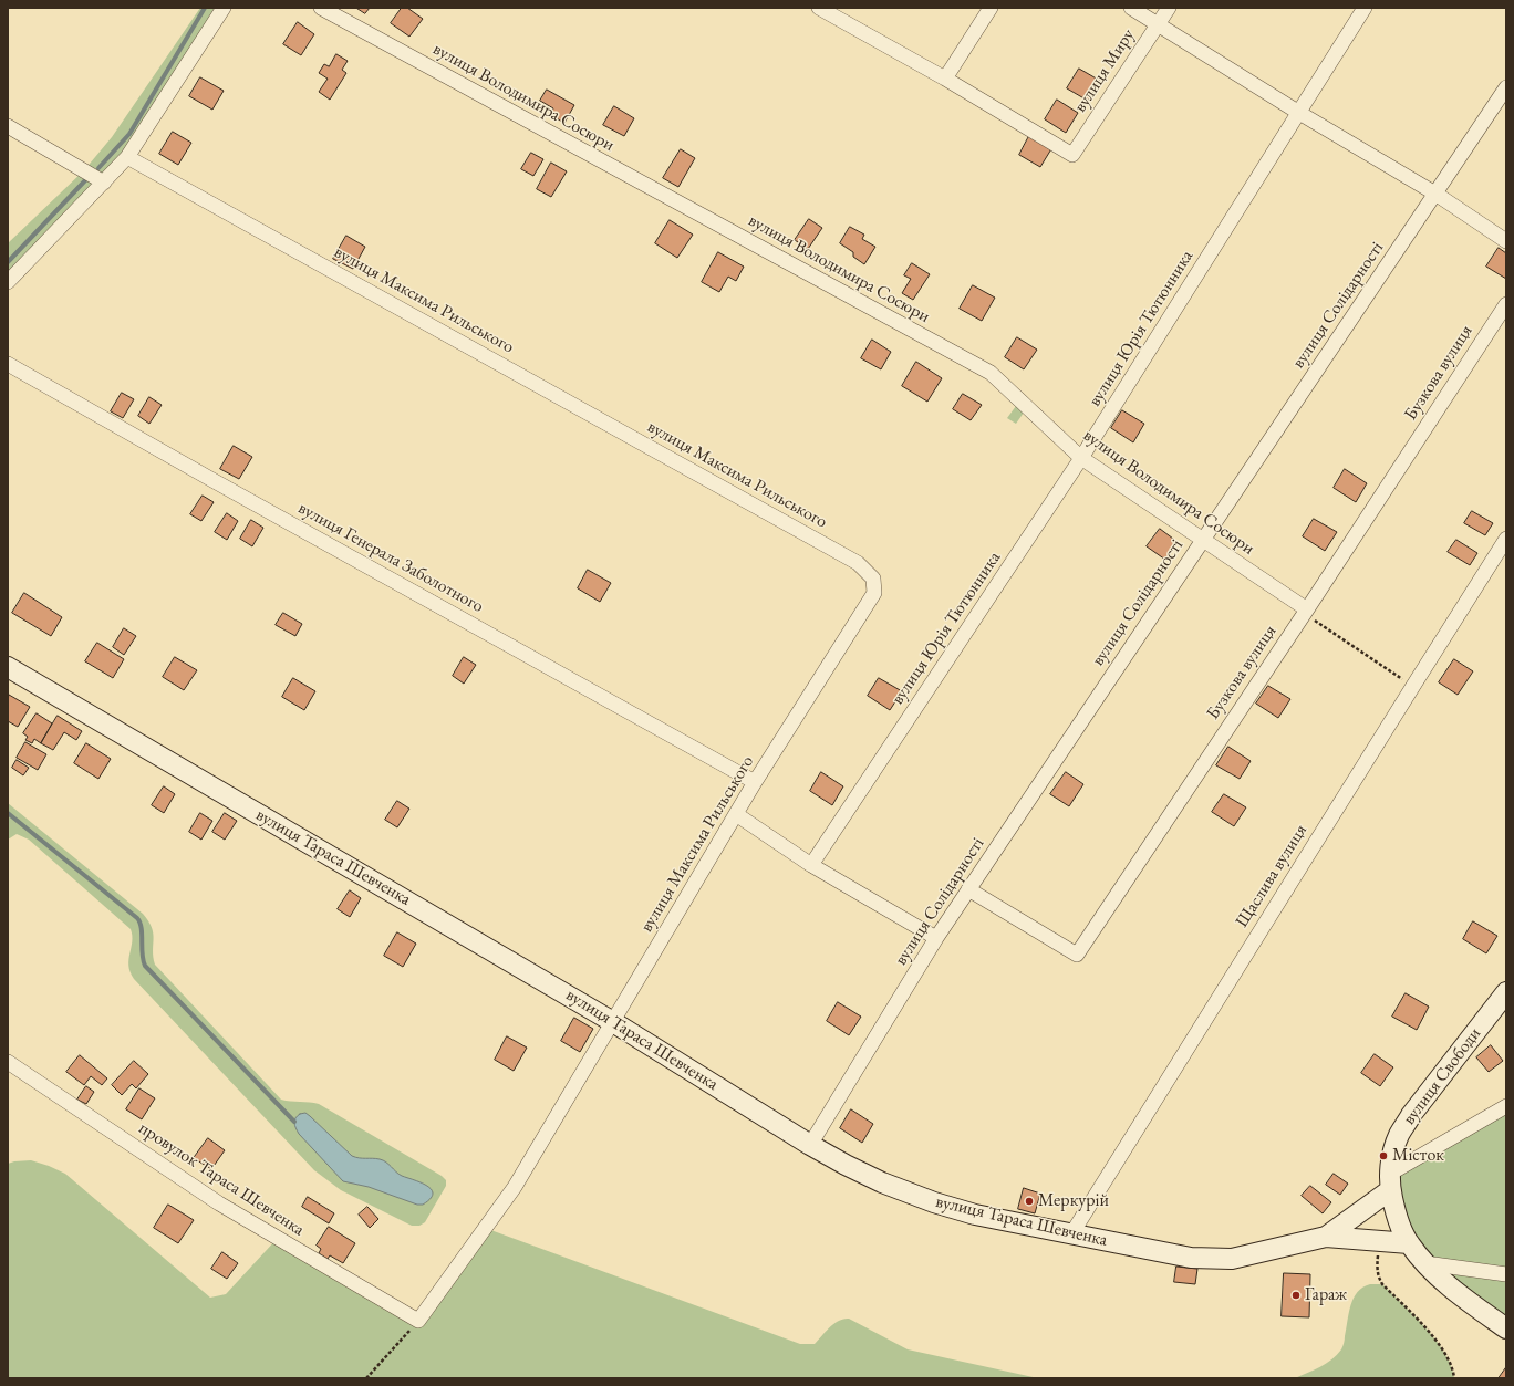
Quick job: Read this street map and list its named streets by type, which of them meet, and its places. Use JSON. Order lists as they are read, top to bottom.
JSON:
{
  "streets": {
    "street": [
      "вулиця Миру",
      "вулиця Володимира Сосюри",
      "вулиця Максима Рильського",
      "вулиця Солідарності",
      "вулиця Юрія Тютюнника",
      "Бузкова вулиця",
      "вулиця Генерала Заболотного",
      "вулиця Тараса Шевченка",
      "Щаслива вулиця",
      "вулиця Свободи",
      "провулок Тараса Шевченка"
    ]
  },
  "crossings": [
    ["вулиця Володимира Сосюри", "вулиця Солідарності"],
    ["вулиця Володимира Сосюри", "вулиця Юрія Тютюнника"],
    ["вулиця Володимира Сосюри", "Бузкова вулиця"],
    ["вулиця Максима Рильського", "вулиця Генерала Заболотного"],
    ["вулиця Максима Рильського", "вулиця Тараса Шевченка"],
    ["вулиця Максима Рильського", "провулок Тараса Шевченка"],
    ["вулиця Солідарності", "Бузкова вулиця"],
    ["вулиця Солідарності", "вулиця Тараса Шевченка"],
    ["вулиця Тараса Шевченка", "Щаслива вулиця"],
    ["вулиця Тараса Шевченка", "вулиця Свободи"]
  ],
  "places": ["Місток", "Меркурій", "Гараж"]
}
